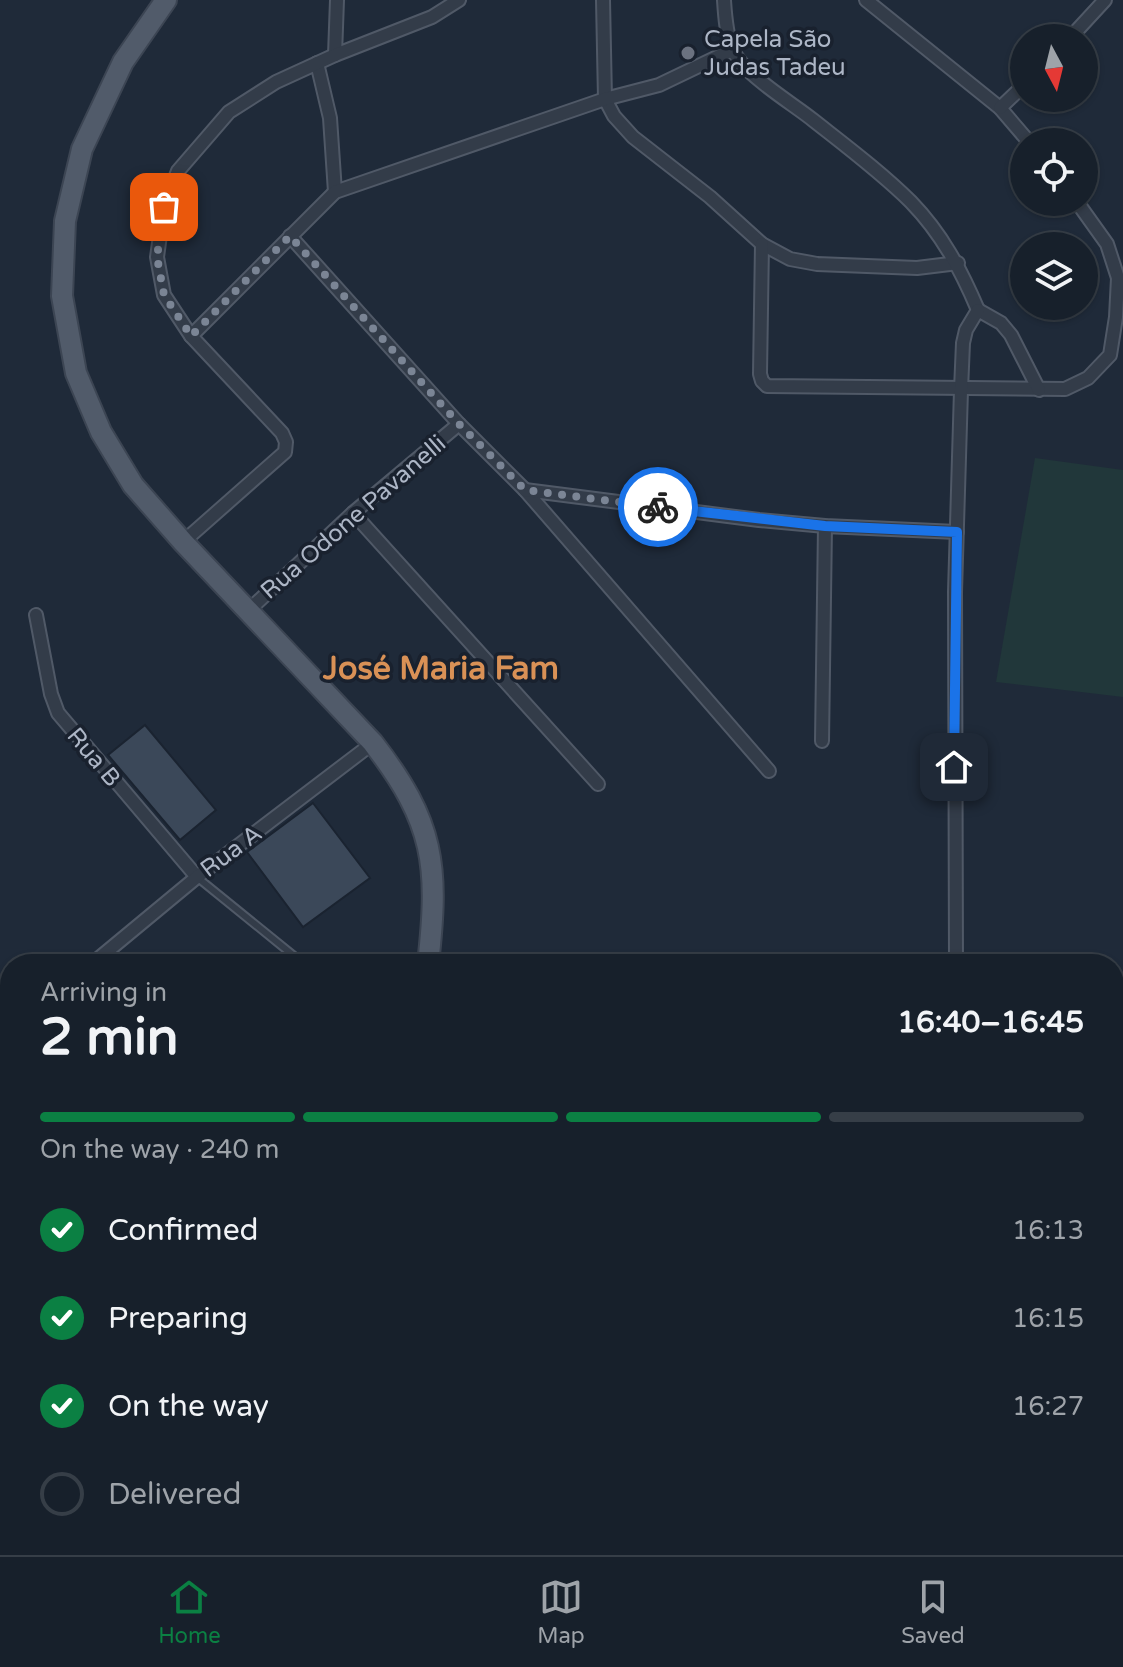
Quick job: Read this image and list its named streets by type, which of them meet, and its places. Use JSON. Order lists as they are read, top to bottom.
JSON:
{
  "streets": {
    "street": ["Rua Odone Pavanelli", "Rua B", "Rua A"]
  },
  "crossings": [
    ["Rua B", "Rua A"]
  ],
  "districts": ["José Maria Fam"],
  "places": ["Capela São Judas Tadeu"],
  "north": "bottom",
  "page": {
    "heading": ["2 min", "Arriving in", "16:40–16:45"],
    "bar": "On the way · 240 m",
    "list": [
      ["Confirmed", "16:13"],
      ["Preparing", "16:15"],
      ["On the way", "16:27"],
      "Delivered"
    ],
    "tabs": ["Home", "Map", "Saved"]
  }
}
